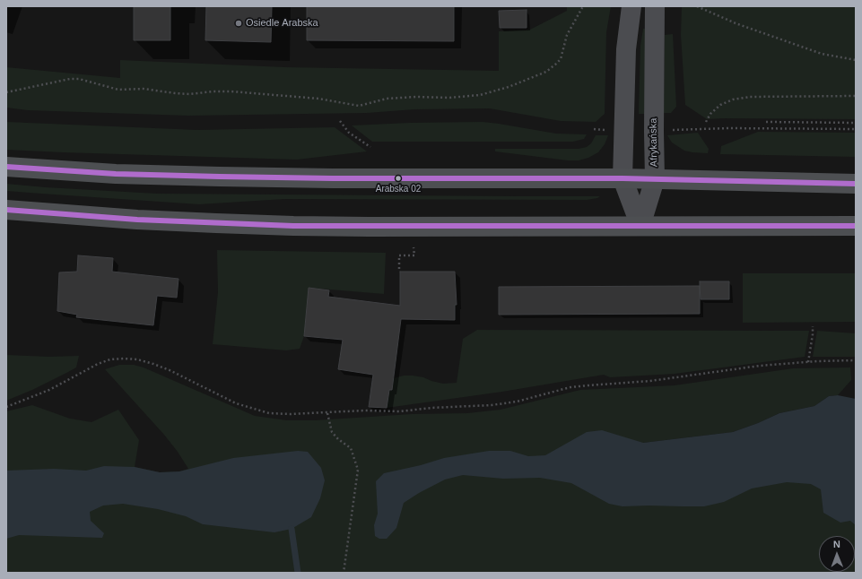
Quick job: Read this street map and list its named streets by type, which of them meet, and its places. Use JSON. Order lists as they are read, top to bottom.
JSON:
{
  "streets": {
    "street": ["Afrykańska"]
  },
  "places": ["Osiedle Arabska", "Arabska 02"],
  "north": "top"
}
